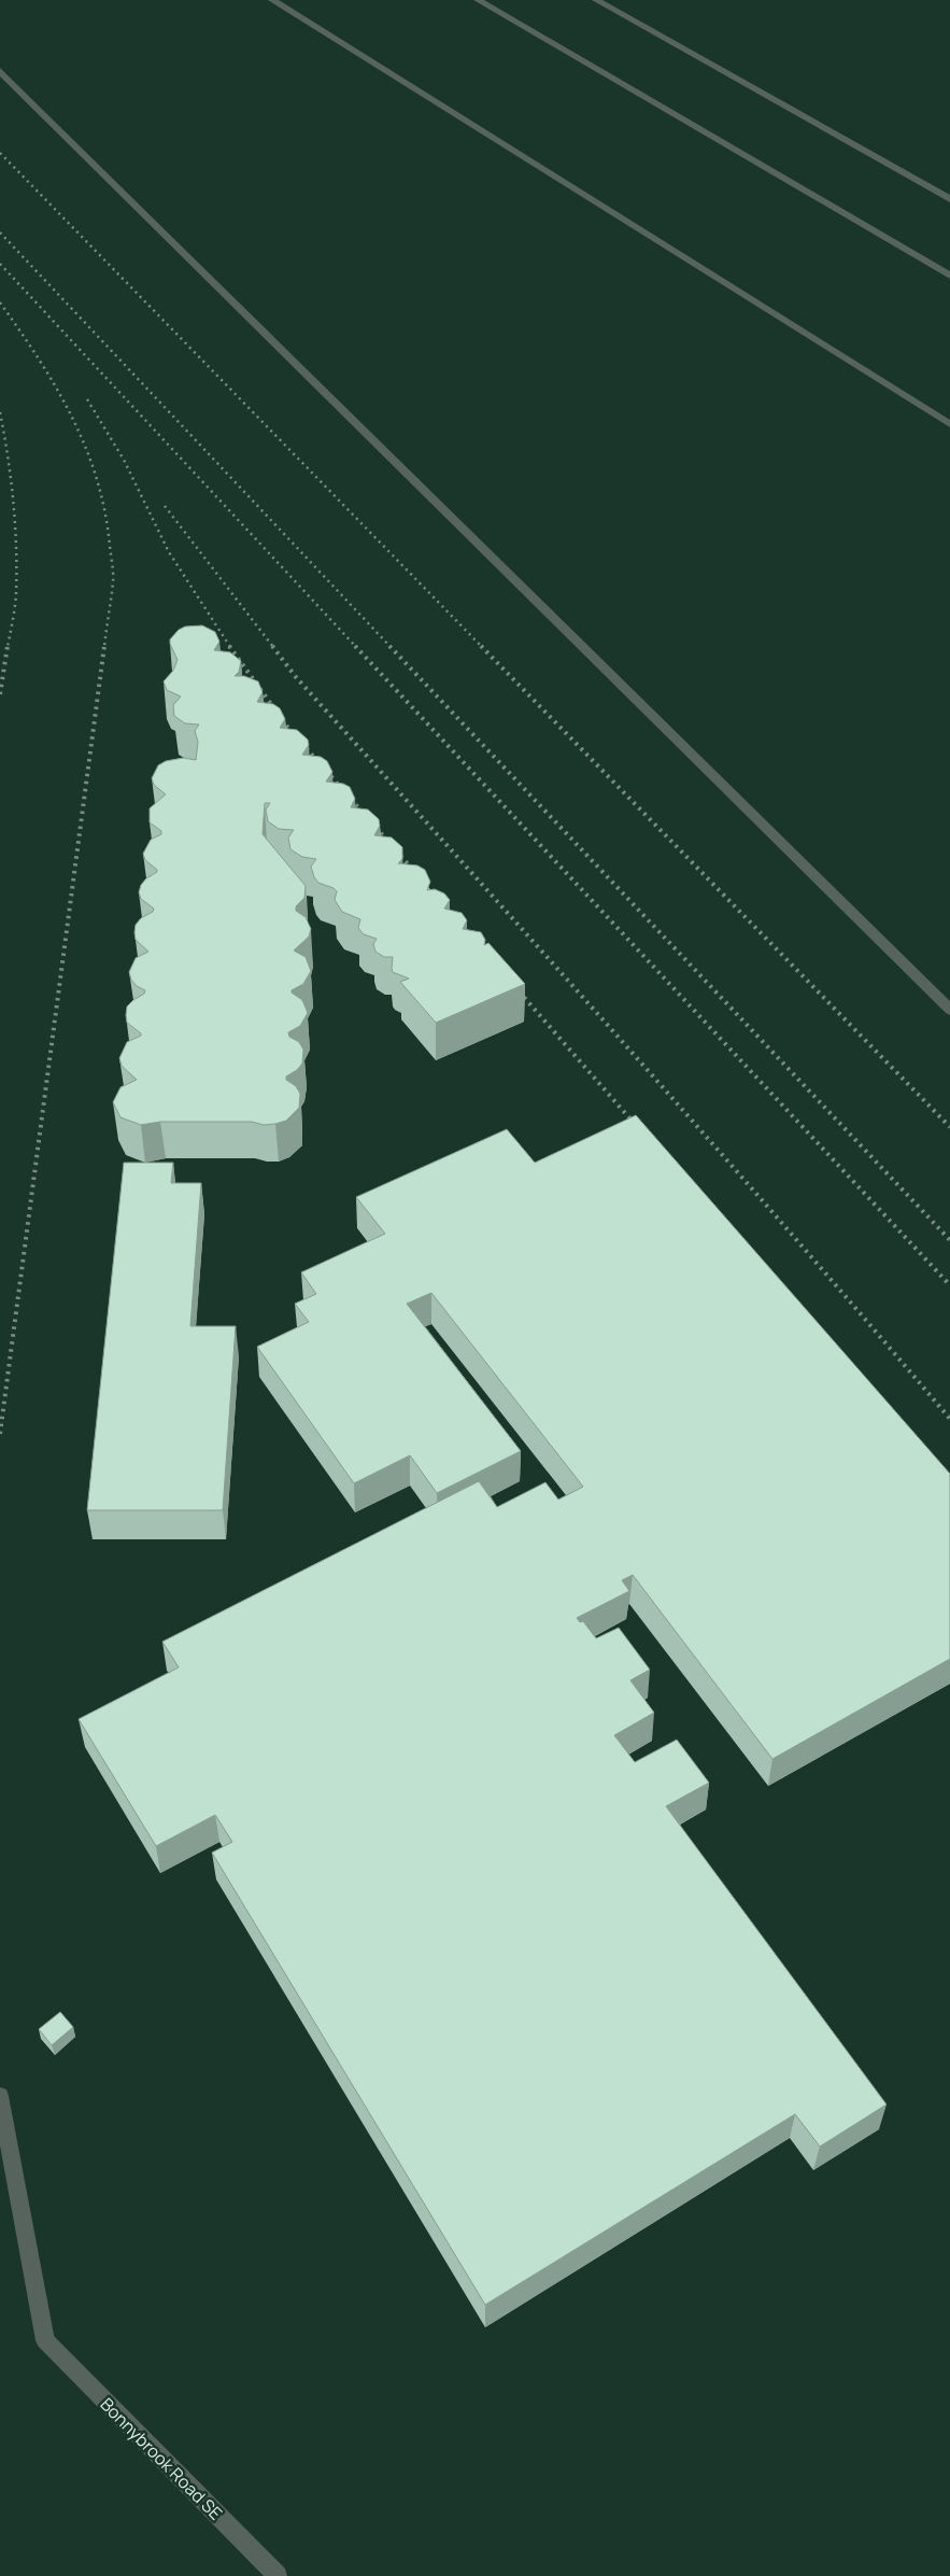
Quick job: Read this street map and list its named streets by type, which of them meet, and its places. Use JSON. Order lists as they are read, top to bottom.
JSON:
{
  "streets": {
    "street": ["Bonnybrook Road SE"]
  }
}
